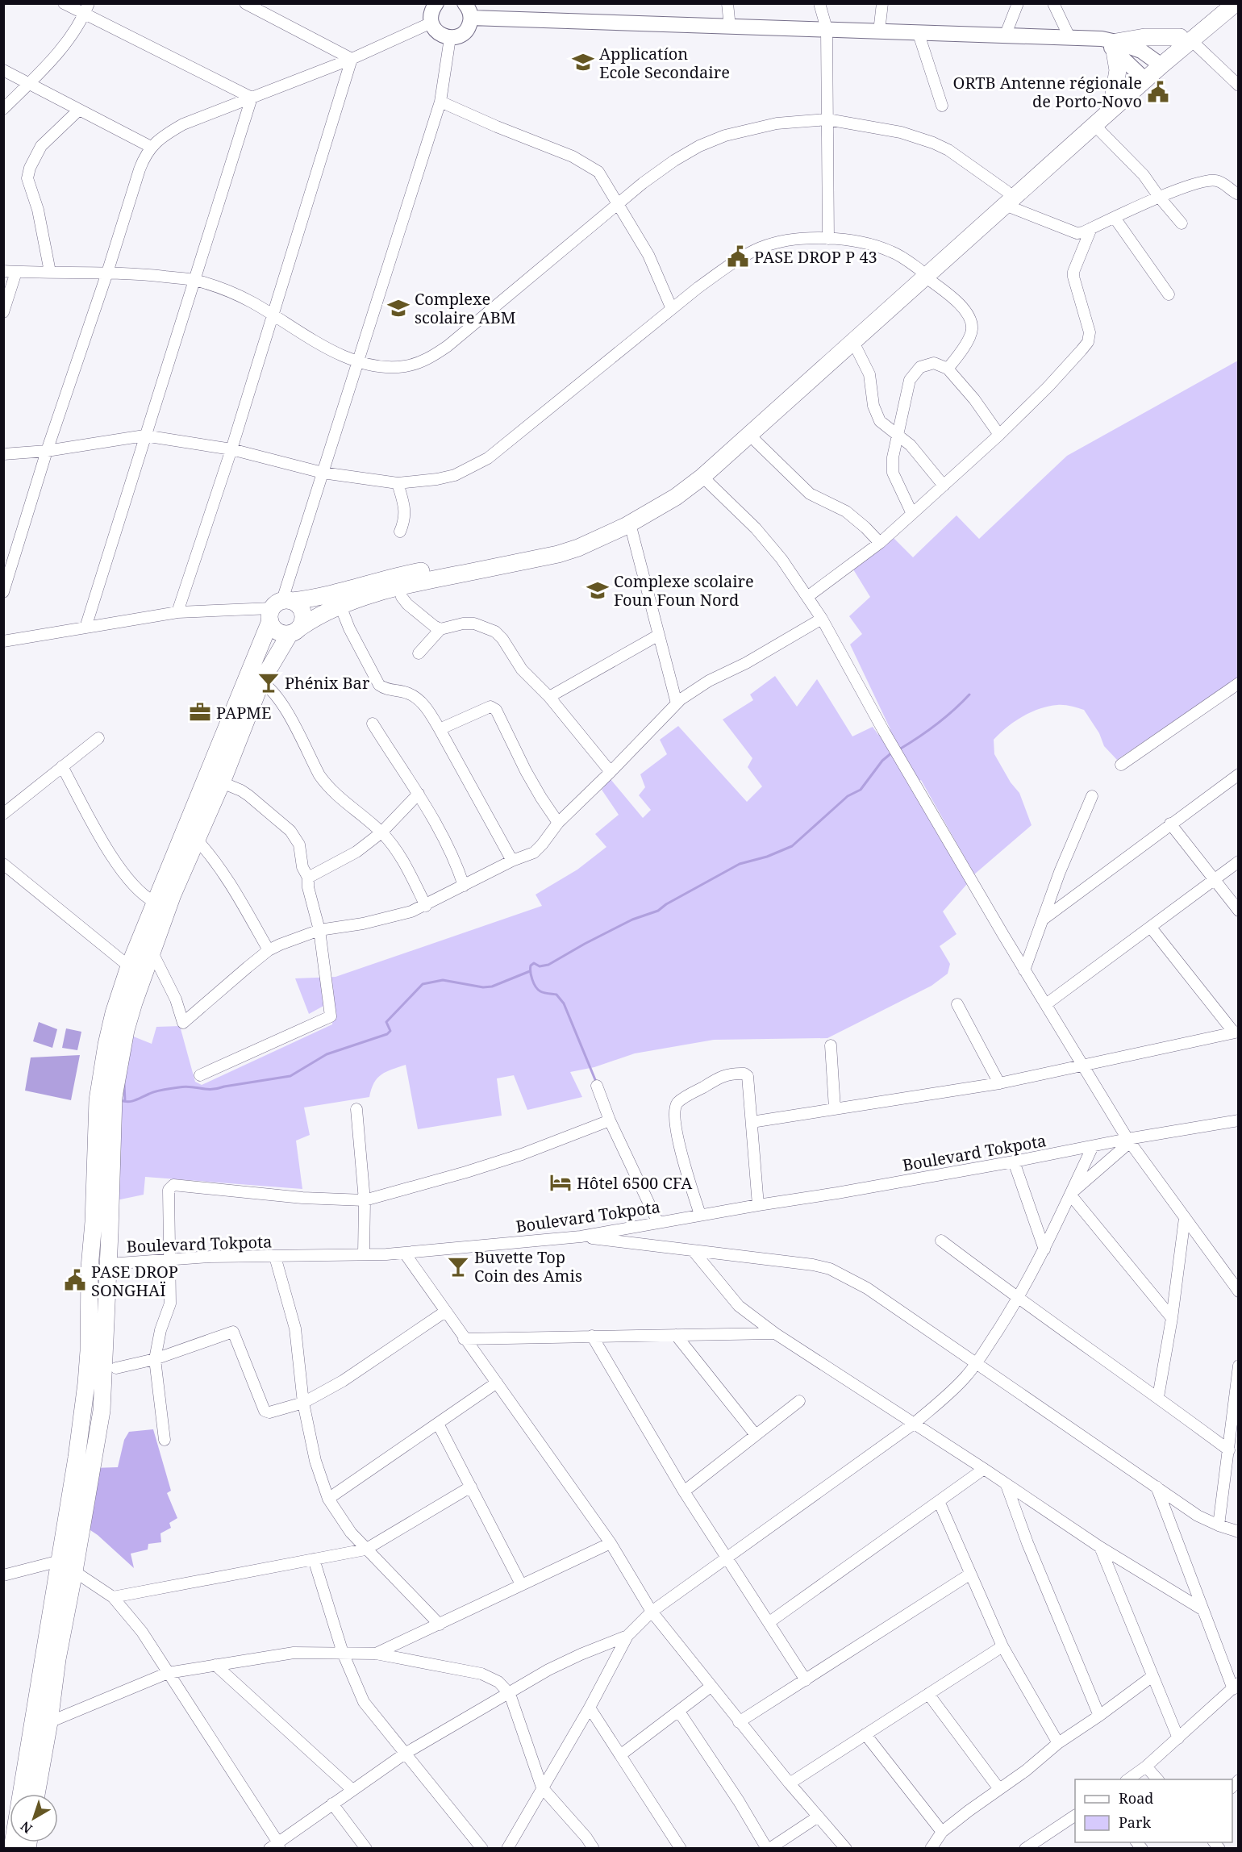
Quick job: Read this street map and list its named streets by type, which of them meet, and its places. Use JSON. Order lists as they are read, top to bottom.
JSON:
{
  "streets": {
    "street": ["Boulevard Tokpota"]
  },
  "places": {
    "school or university": ["Applicatíon Ecole Secondaire", "Complexe scolaire ABM", "Complexe scolaire Foun Foun Nord"],
    "public building": ["ORTB Antenne régionale de Porto-Novo", "PASE DROP P 43", "PASE DROP SONGHAÏ"],
    "bar": ["Phénix Bar", "Buvette Top Coin des Amis"],
    "office": ["PAPME"],
    "hotel": ["Hôtel 6500 CFA"]
  },
  "legend": ["Road", "Park"],
  "north": "bottom left"
}
